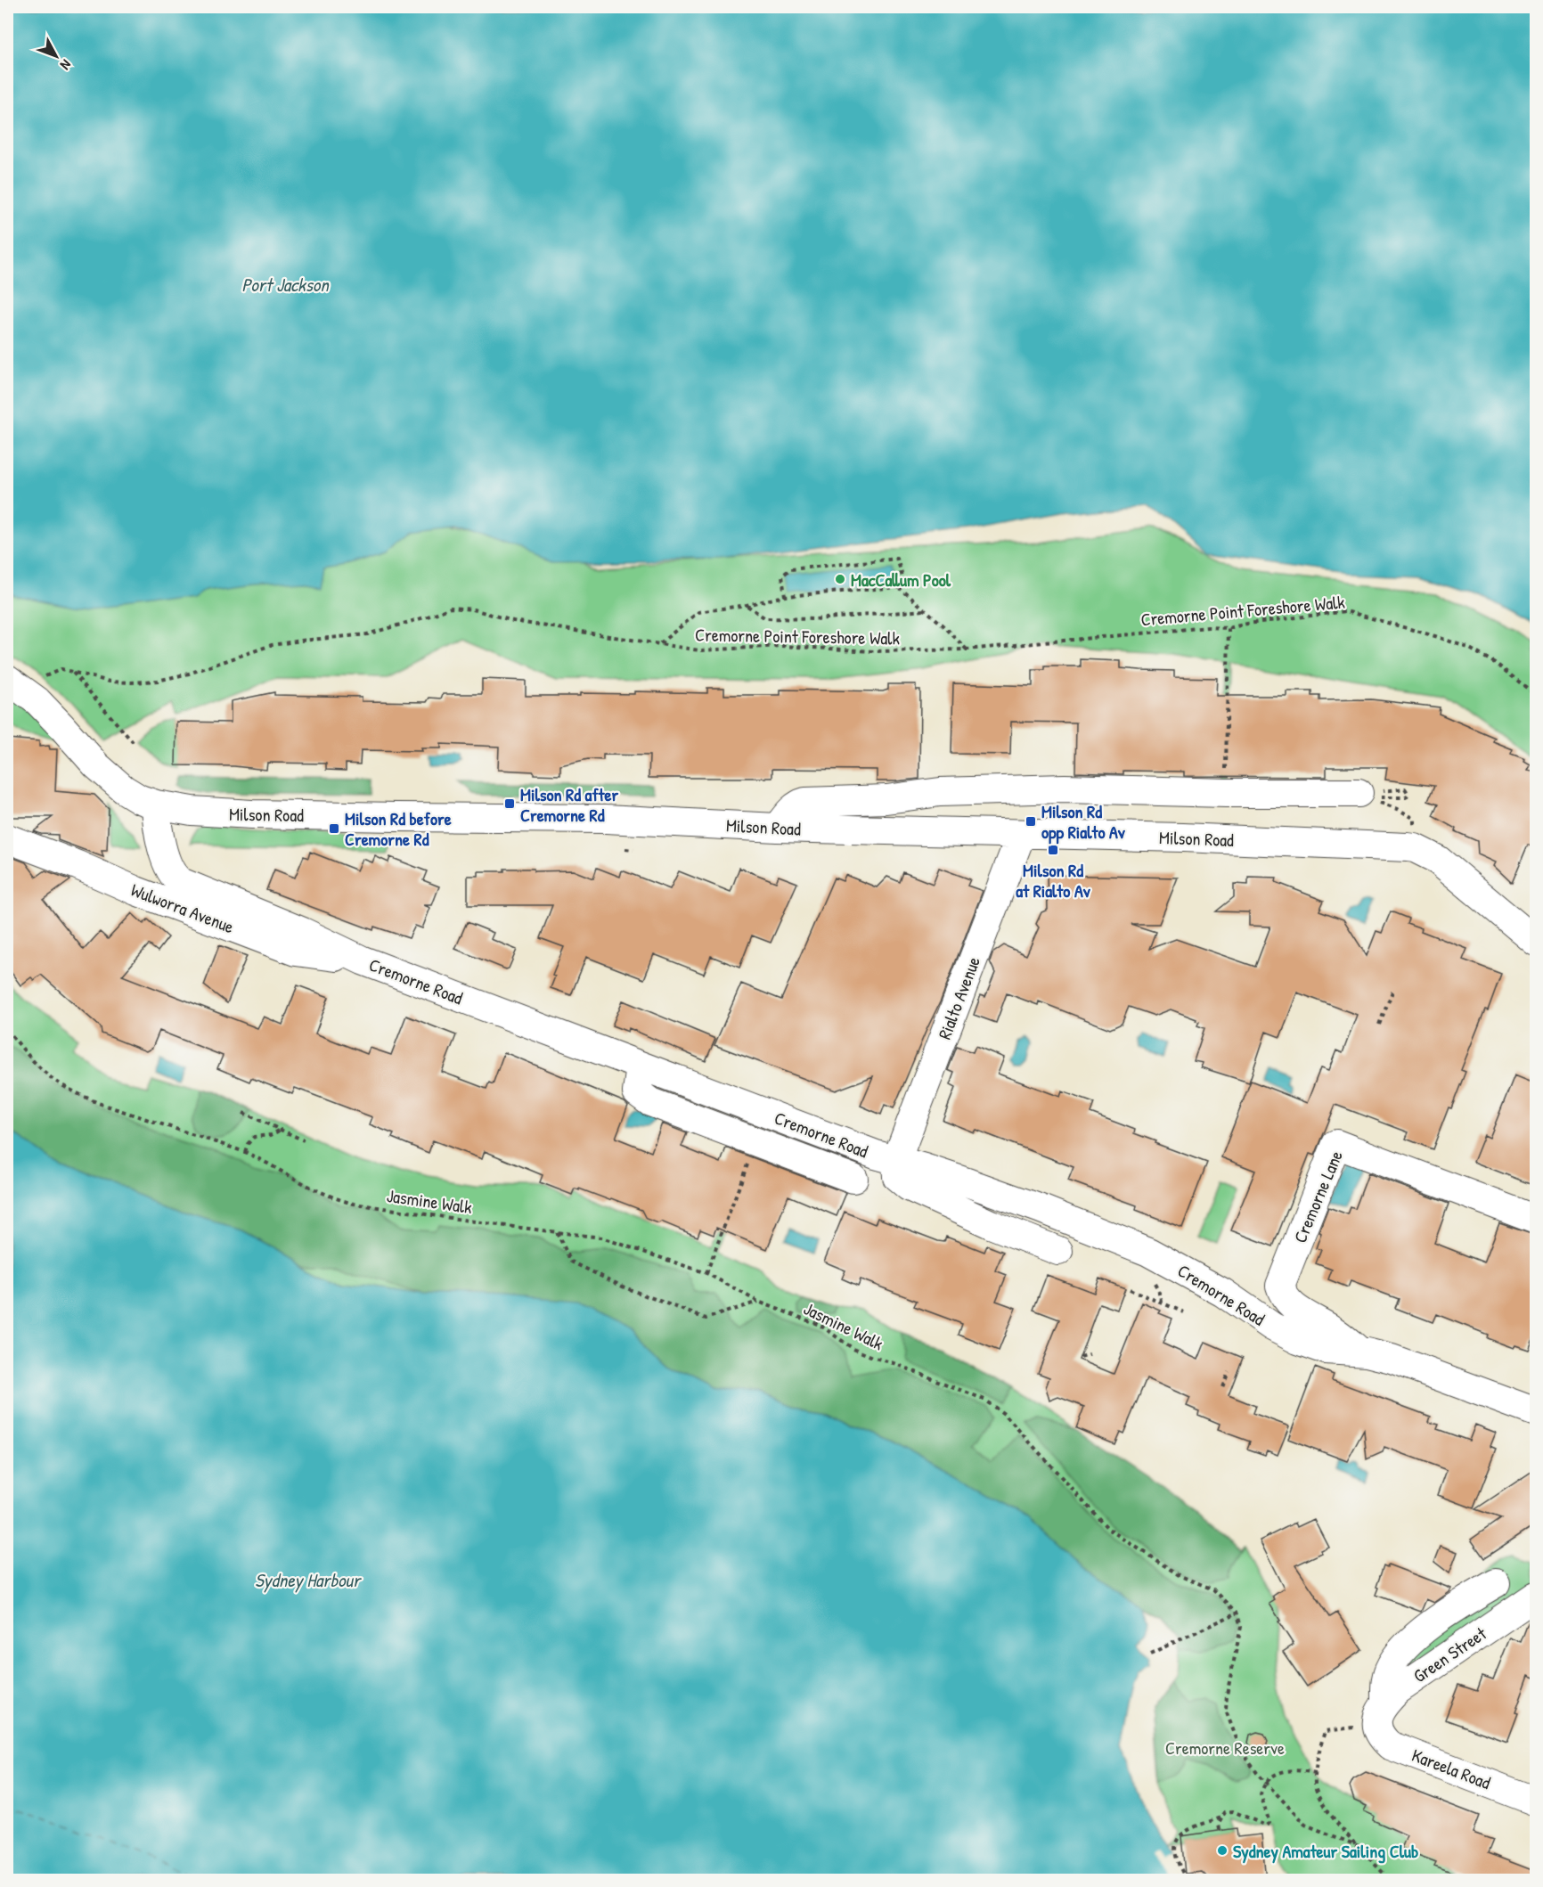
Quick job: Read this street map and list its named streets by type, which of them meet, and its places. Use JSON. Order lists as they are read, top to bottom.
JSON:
{
  "streets": {
    "street": [
      "Milson Road",
      "Wulworra Avenue",
      "Cremorne Road",
      "Rialto Avenue",
      "Cremorne Lane",
      "Green Street",
      "Kareela Road"
    ],
    "path": ["Cremorne Point Foreshore Walk", "Jasmine Walk"]
  },
  "crossings": [
    ["Cremorne Point Foreshore Walk", "Milson Road"],
    ["Milson Road", "Cremorne Road"],
    ["Milson Road", "Rialto Avenue"],
    ["Wulworra Avenue", "Cremorne Road"],
    ["Cremorne Road", "Rialto Avenue"],
    ["Cremorne Road", "Cremorne Lane"],
    ["Green Street", "Kareela Road"]
  ],
  "water": ["Port Jackson", "Sydney Harbour"],
  "parks": ["Cremorne Reserve"],
  "places": {
    "other": ["MacCallum Pool", "Sydney Amateur Sailing Club"],
    "transit": [
      "Milson Rd after Cremorne Rd",
      "Milson Rd opp Rialto Av",
      "Milson Rd before Cremorne Rd",
      "Milson Rd at Rialto Av"
    ]
  },
  "north": "bottom right"
}
